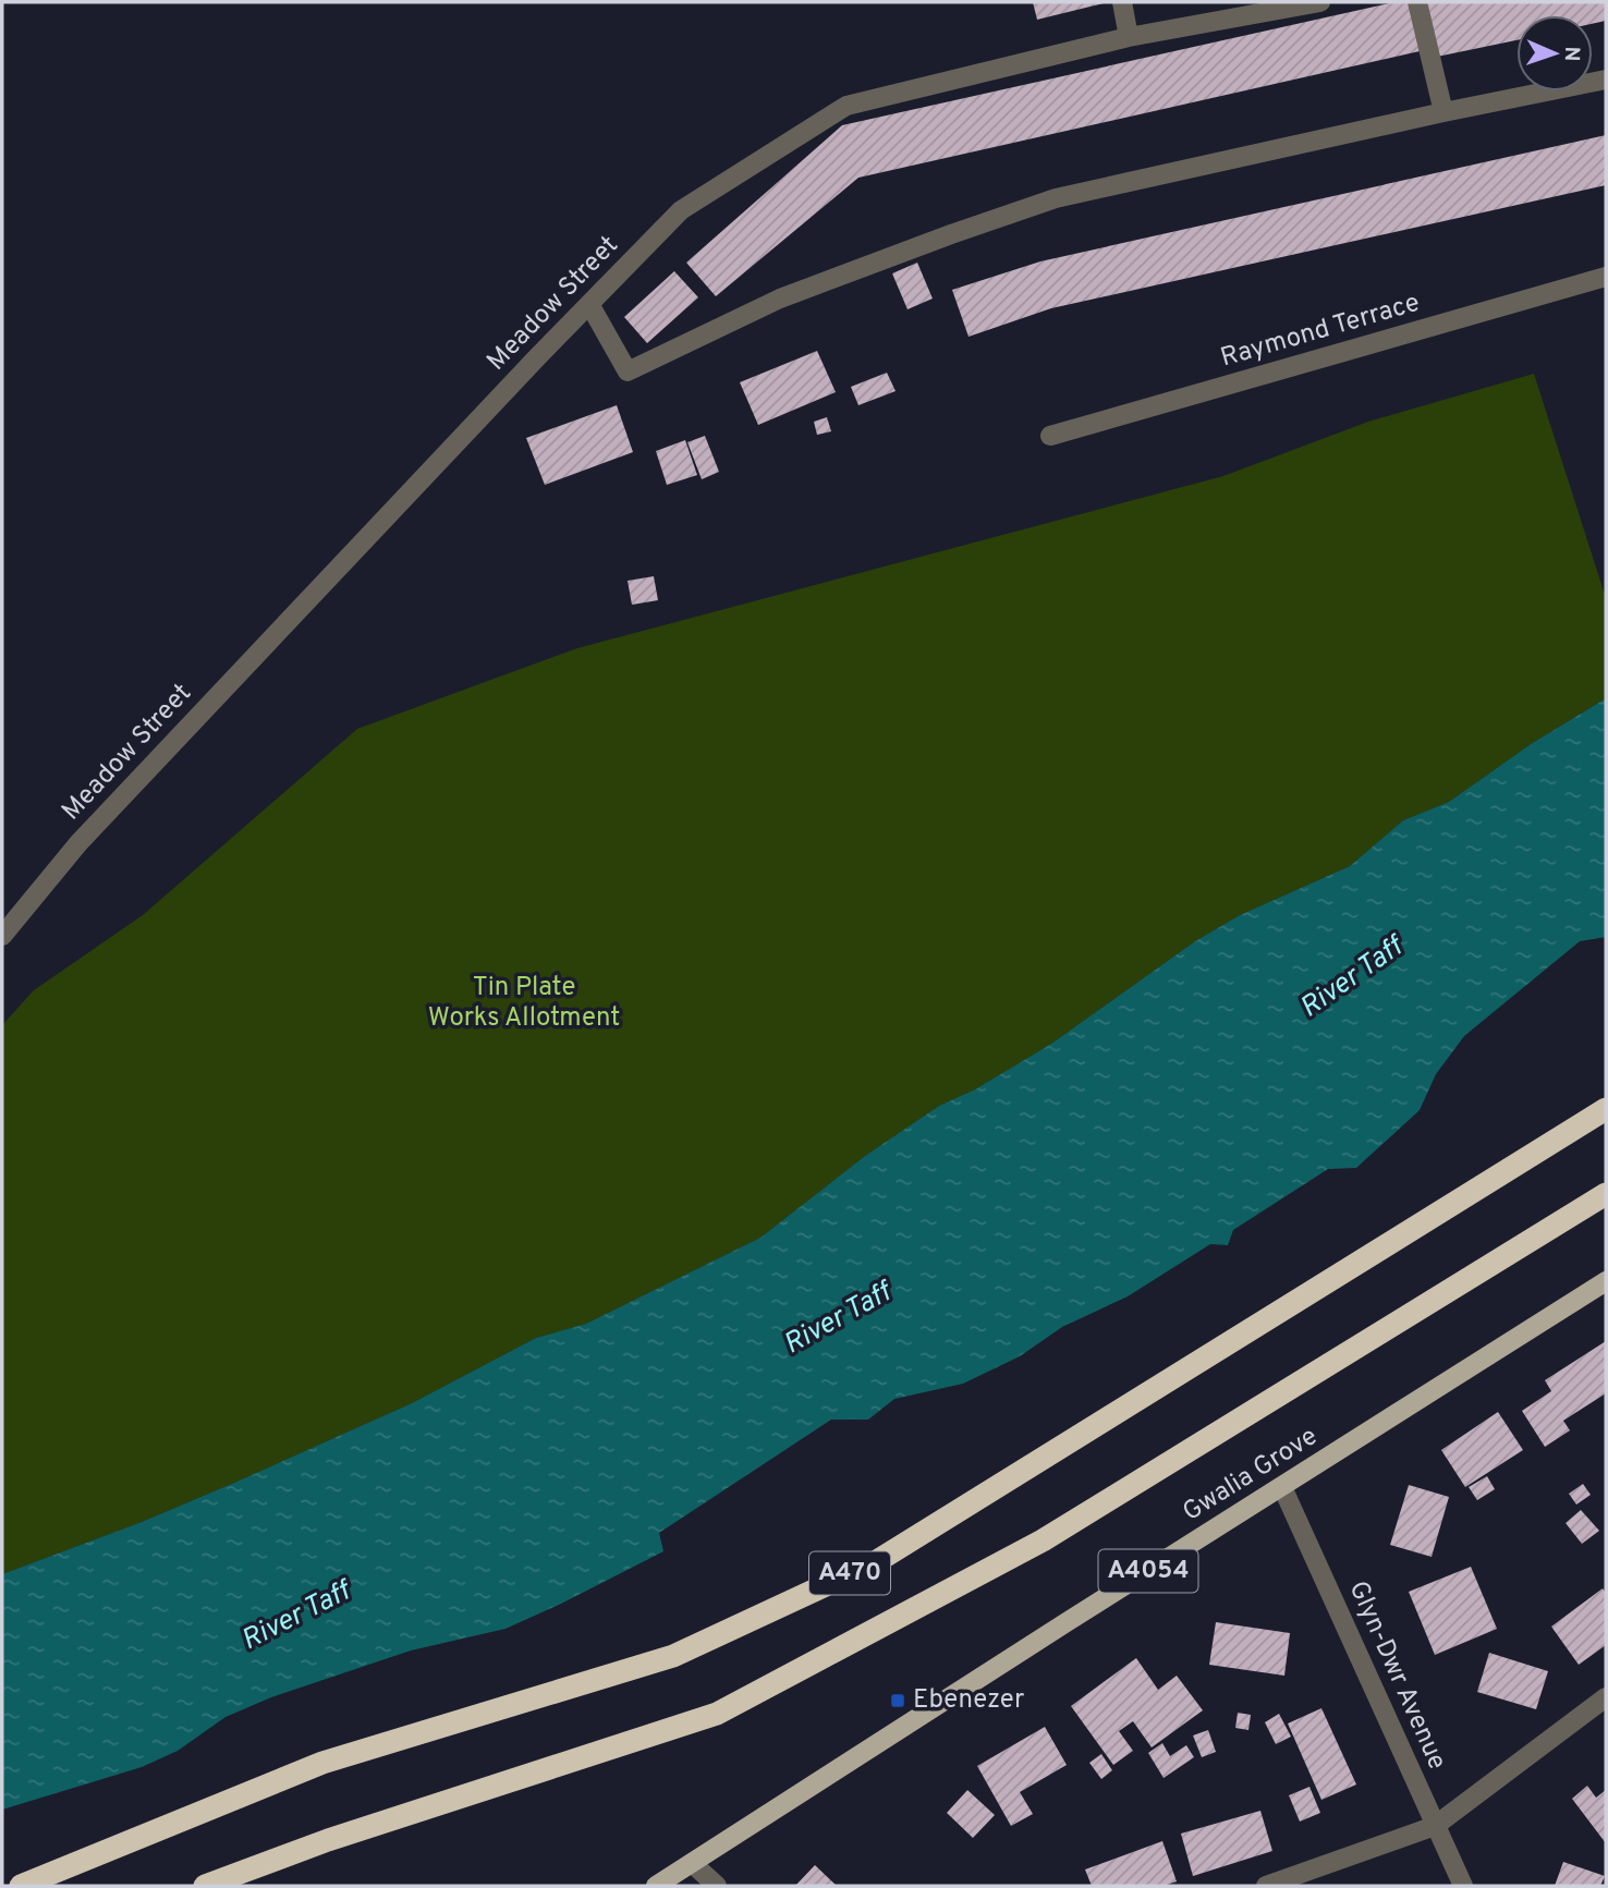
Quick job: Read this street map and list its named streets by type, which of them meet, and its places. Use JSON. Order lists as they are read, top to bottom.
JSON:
{
  "streets": {
    "highway": ["A470"],
    "main road": ["Gwalia Grove", "A4054"],
    "street": ["Meadow Street", "Raymond Terrace", "Glyn-Dwr Avenue"]
  },
  "crossings": [
    ["Gwalia Grove", "A4054"],
    ["Gwalia Grove", "Glyn-Dwr Avenue"]
  ],
  "water": ["River Taff"],
  "parks": ["Tin Plate Works Allotment"],
  "places": {
    "transit": ["Ebenezer"]
  },
  "north": "right"
}
